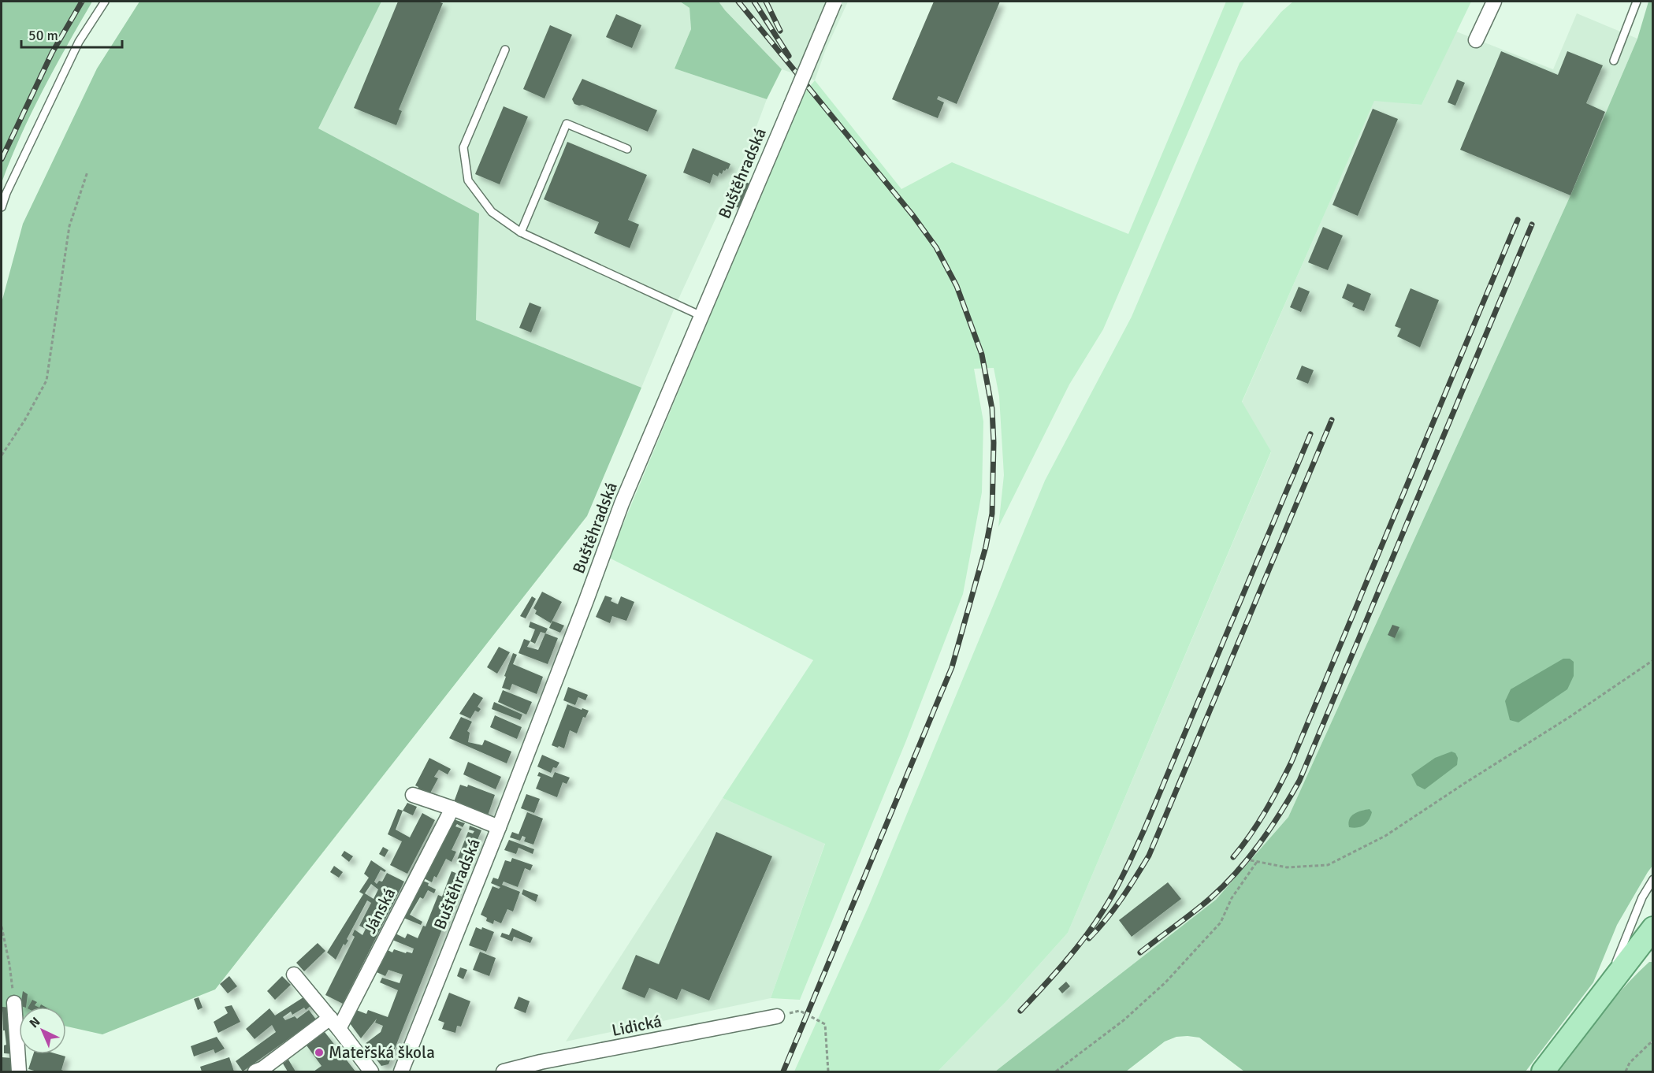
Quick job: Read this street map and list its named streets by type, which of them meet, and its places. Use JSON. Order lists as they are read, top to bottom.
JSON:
{
  "streets": {
    "street": ["Buštěhradská", "Jánská", "Lidická"]
  },
  "places": ["Mateřská škola"],
  "scale_bar": "50 m",
  "north": "top left"
}
